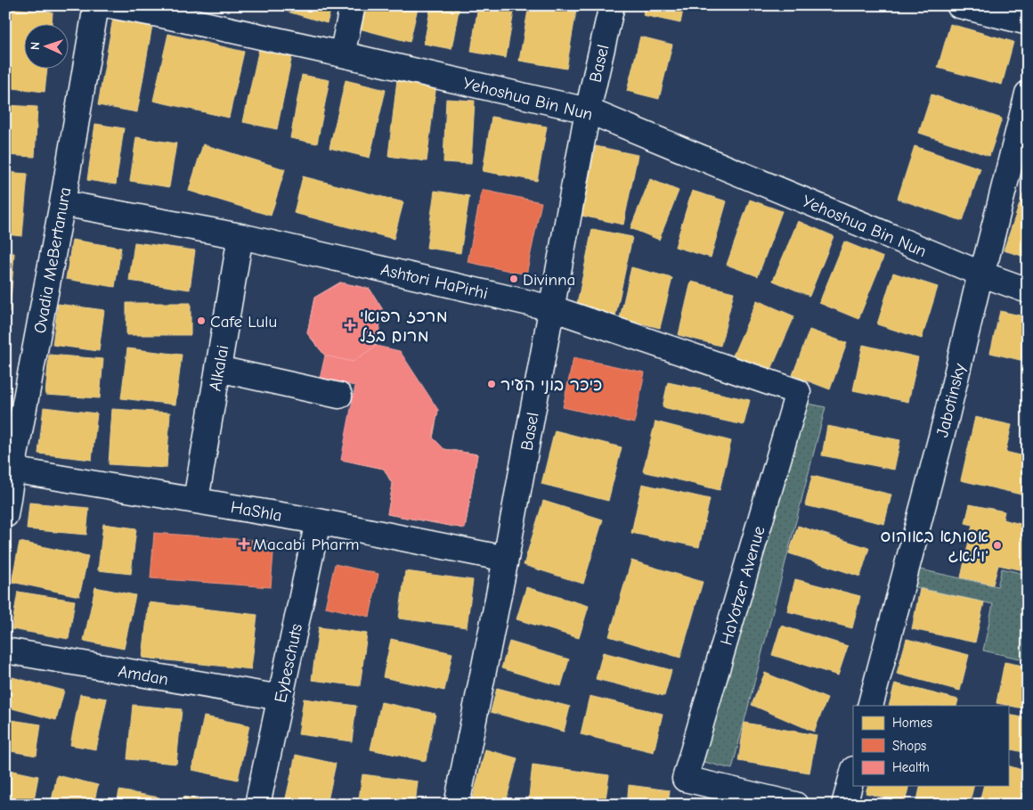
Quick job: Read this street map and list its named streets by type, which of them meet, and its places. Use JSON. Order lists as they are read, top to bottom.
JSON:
{
  "streets": {
    "street": [
      "Basel",
      "Yehoshua Bin Nun",
      "Ovadia MeBertanura",
      "Ashtori HaPirhi",
      "Alkalai",
      "Jabotinsky",
      "HaShla",
      "HaYotzer Avenue",
      "Eybeschuts",
      "Amdan"
    ]
  },
  "crossings": [
    ["Basel", "Yehoshua Bin Nun"],
    ["Basel", "Ashtori HaPirhi"],
    ["Basel", "HaShla"],
    ["Yehoshua Bin Nun", "Jabotinsky"],
    ["Ovadia MeBertanura", "Ashtori HaPirhi"],
    ["Ovadia MeBertanura", "HaShla"],
    ["Ashtori HaPirhi", "Alkalai"],
    ["Ashtori HaPirhi", "HaYotzer Avenue"],
    ["Alkalai", "HaShla"],
    ["HaShla", "Eybeschuts"],
    ["Eybeschuts", "Amdan"]
  ],
  "places": {
    "other": [
      "Divinna",
      "Cafe Lulu",
      "כיכר בוני העיר",
      "אסותא באוהוס וילאג'"
    ],
    "health": ["מרכז רפואי מרום בזל", "Macabi Pharm"]
  },
  "legend": ["Homes", "Shops", "Health"],
  "north": "left"
}
